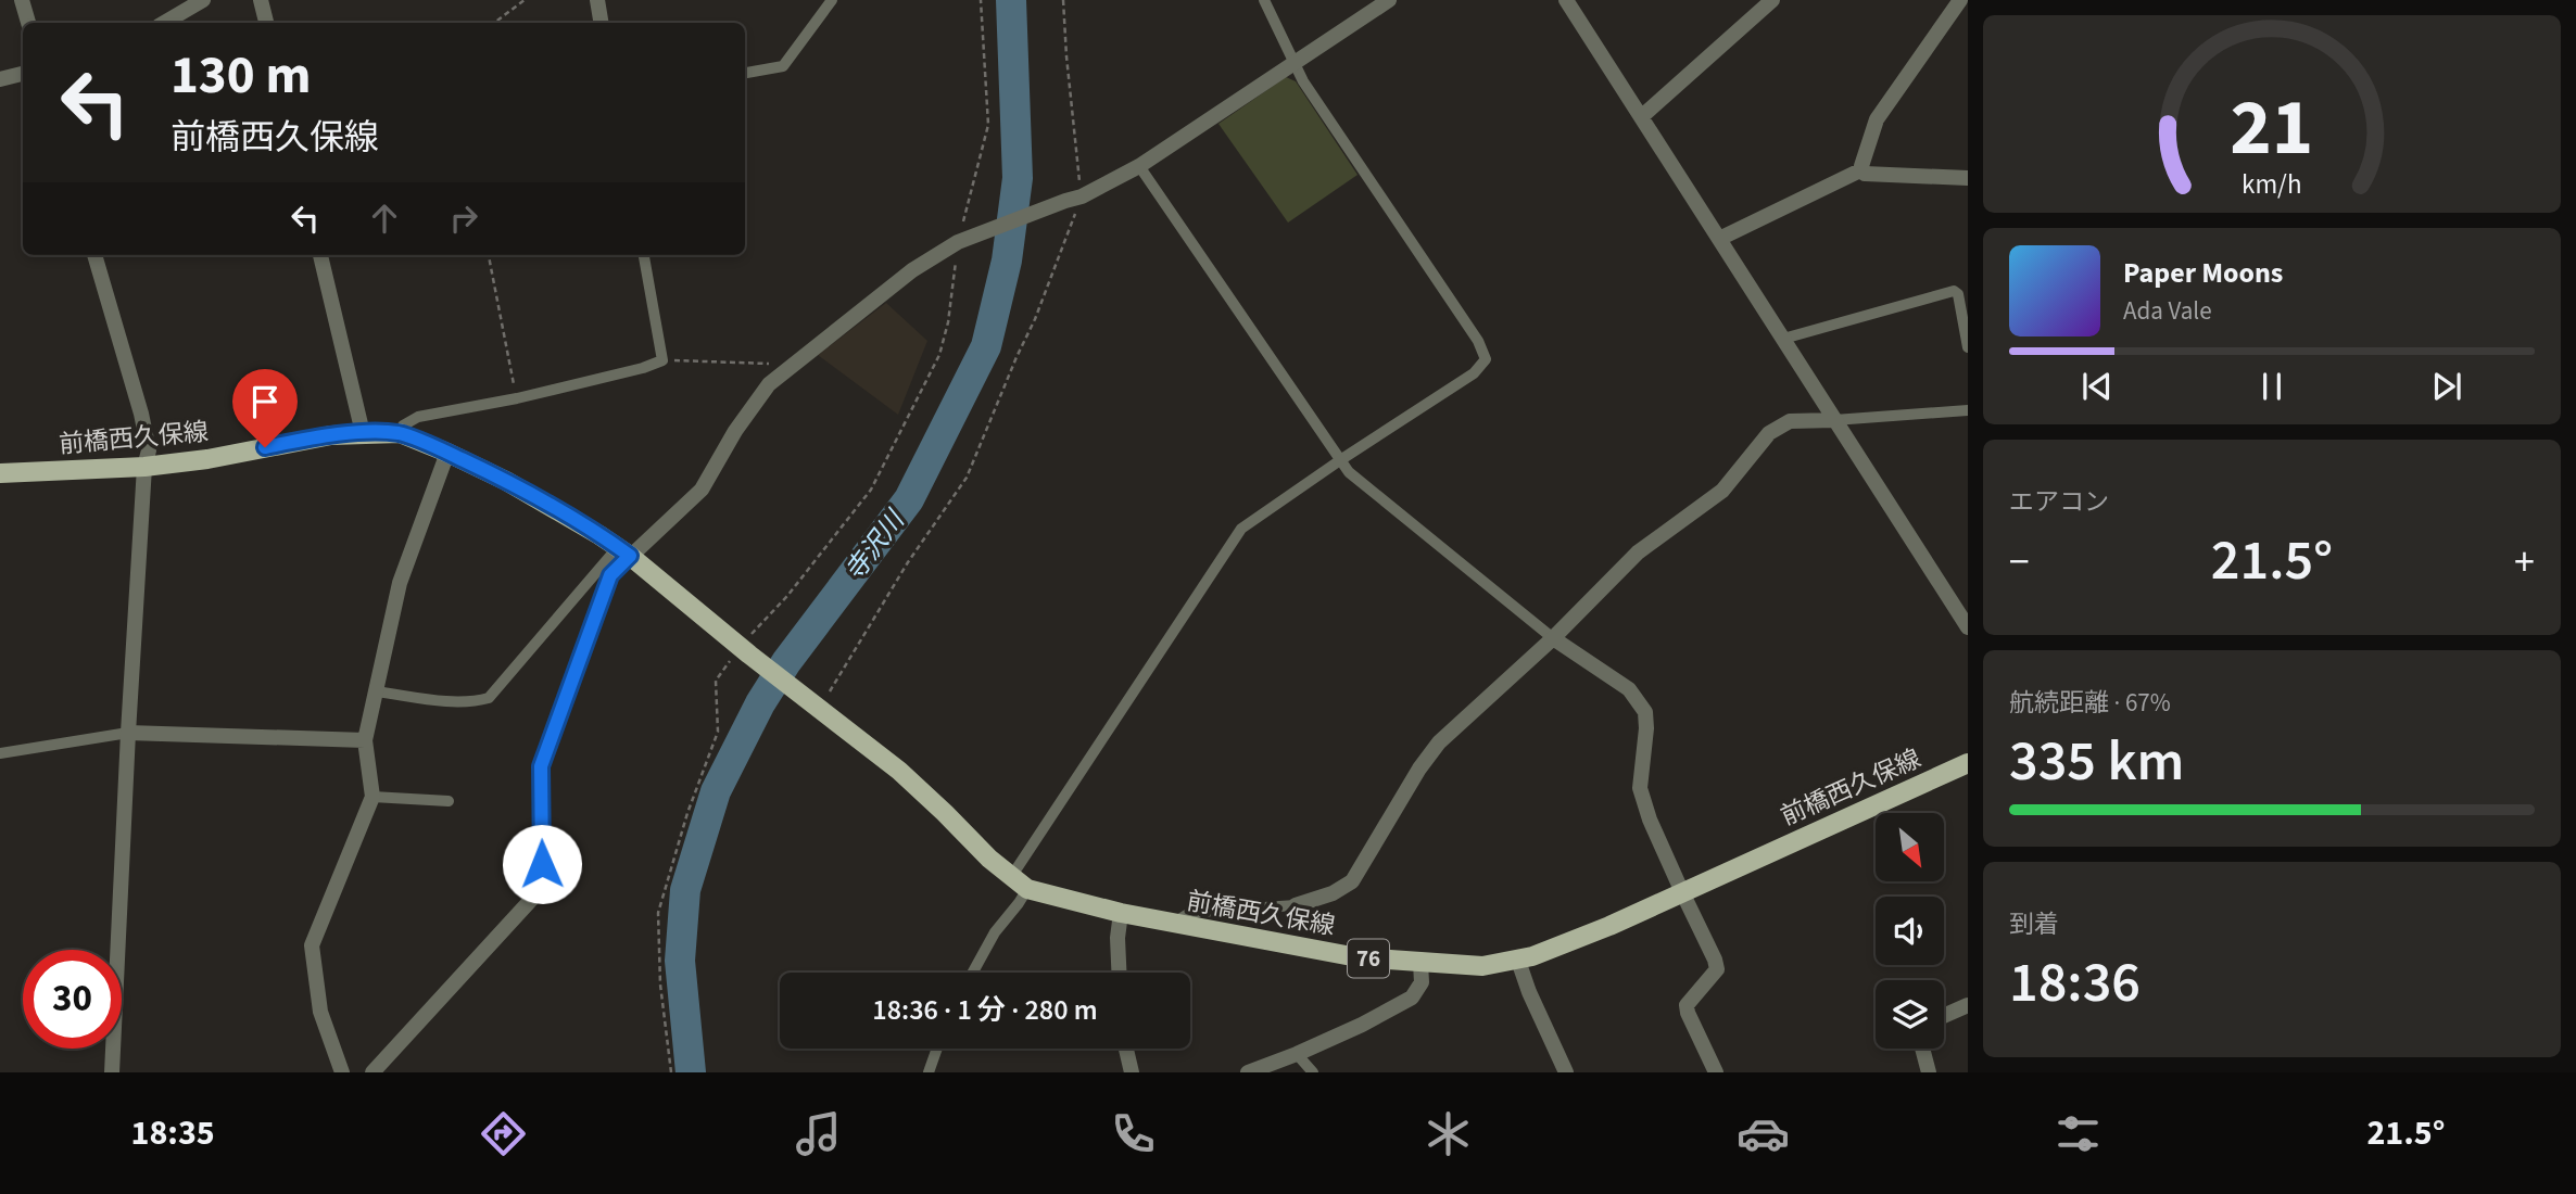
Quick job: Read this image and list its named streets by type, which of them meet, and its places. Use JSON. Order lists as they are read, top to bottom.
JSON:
{
  "streets": {
    "main road": ["前橋西久保線", "76"]
  },
  "crossings": [
    ["前橋西久保線", "76"]
  ],
  "water": ["寺沢川"],
  "north": "bottom right",
  "page": {
    "turn": ["130 m", "前橋西久保線"],
    "song": ["Paper Moons", "Ada Vale"],
    "tile": [
      "エアコン",
      ["航続距離 · 67%", "335 km"],
      ["到着", "18:36"]
    ],
    "heat": ["−", "21.5°", "+"],
    "limit": "30",
    "trip": "18:36 · 1 分 · 280 m",
    "tabs": ["18:35", "21.5°"],
    "gauge": ["21", "km/h"]
  }
}
